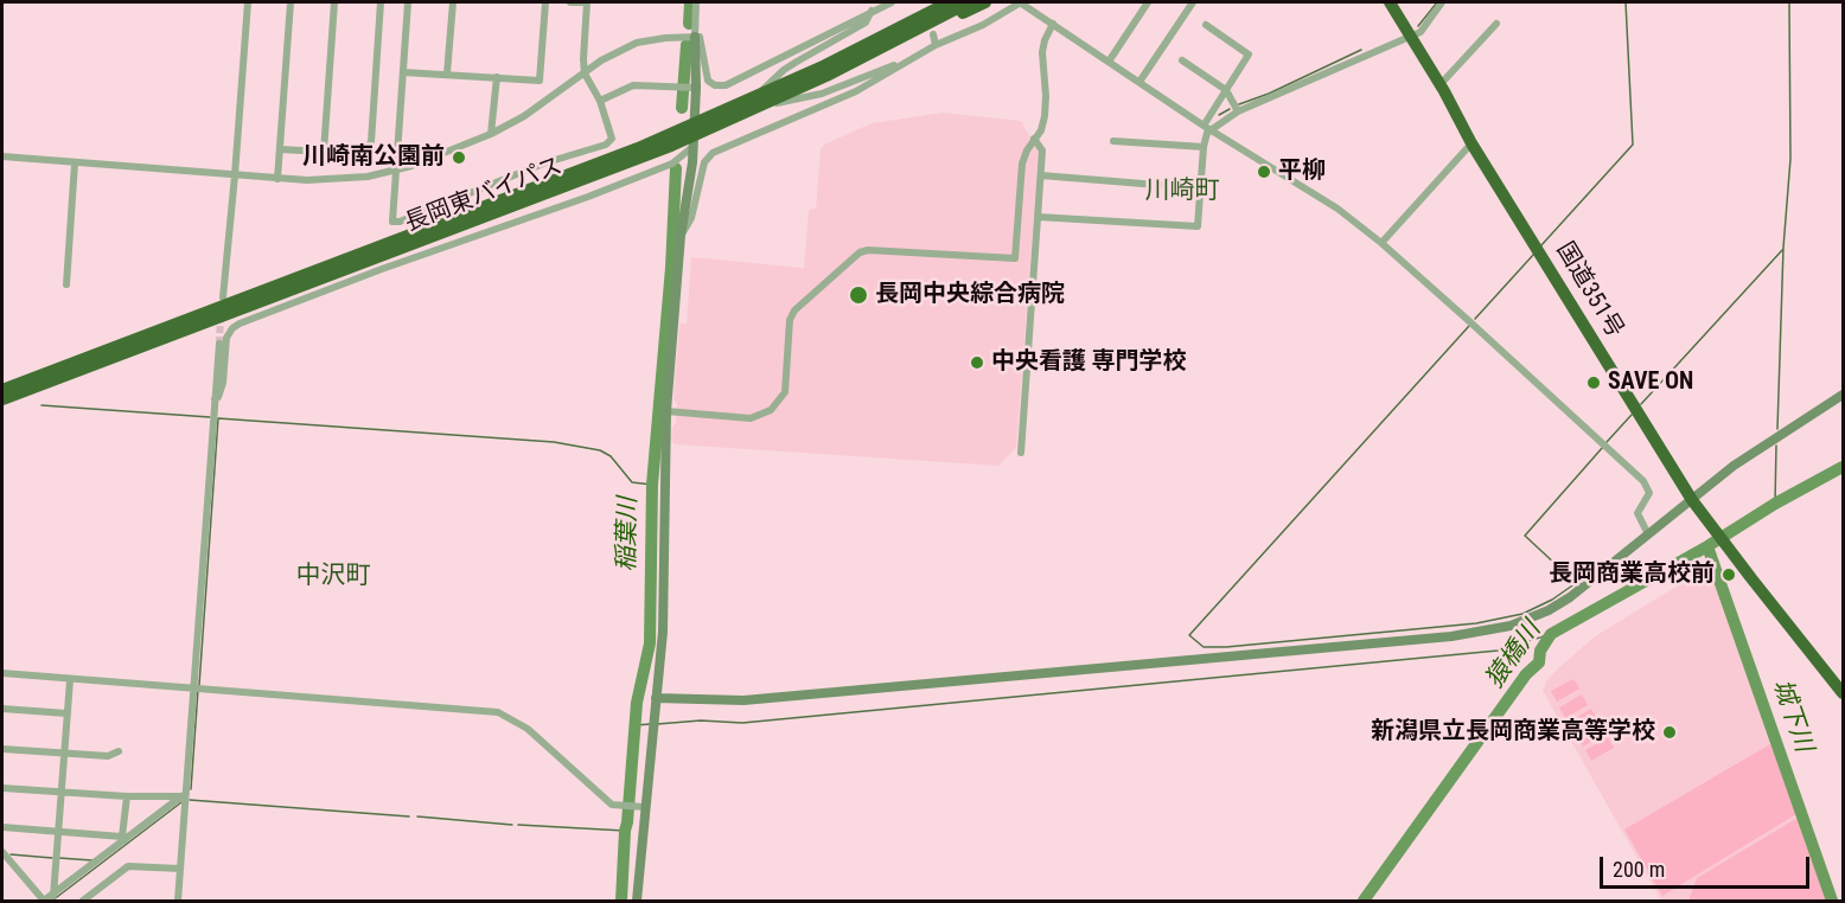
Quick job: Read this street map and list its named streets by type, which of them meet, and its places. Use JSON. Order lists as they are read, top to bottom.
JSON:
{
  "streets": {
    "highway": ["長岡東バイパス", "国道351号"]
  },
  "districts": ["川崎町", "中沢町"],
  "water": ["稲葉川", "猿橋川", "城下川"],
  "places": [
    "川崎南公園前",
    "平柳",
    "長岡中央綜合病院",
    "中央看護 専門学校",
    "SAVE ON",
    "長岡商業高校前",
    "新潟県立長岡商業高等学校"
  ],
  "scale_bar": "200 m"
}
